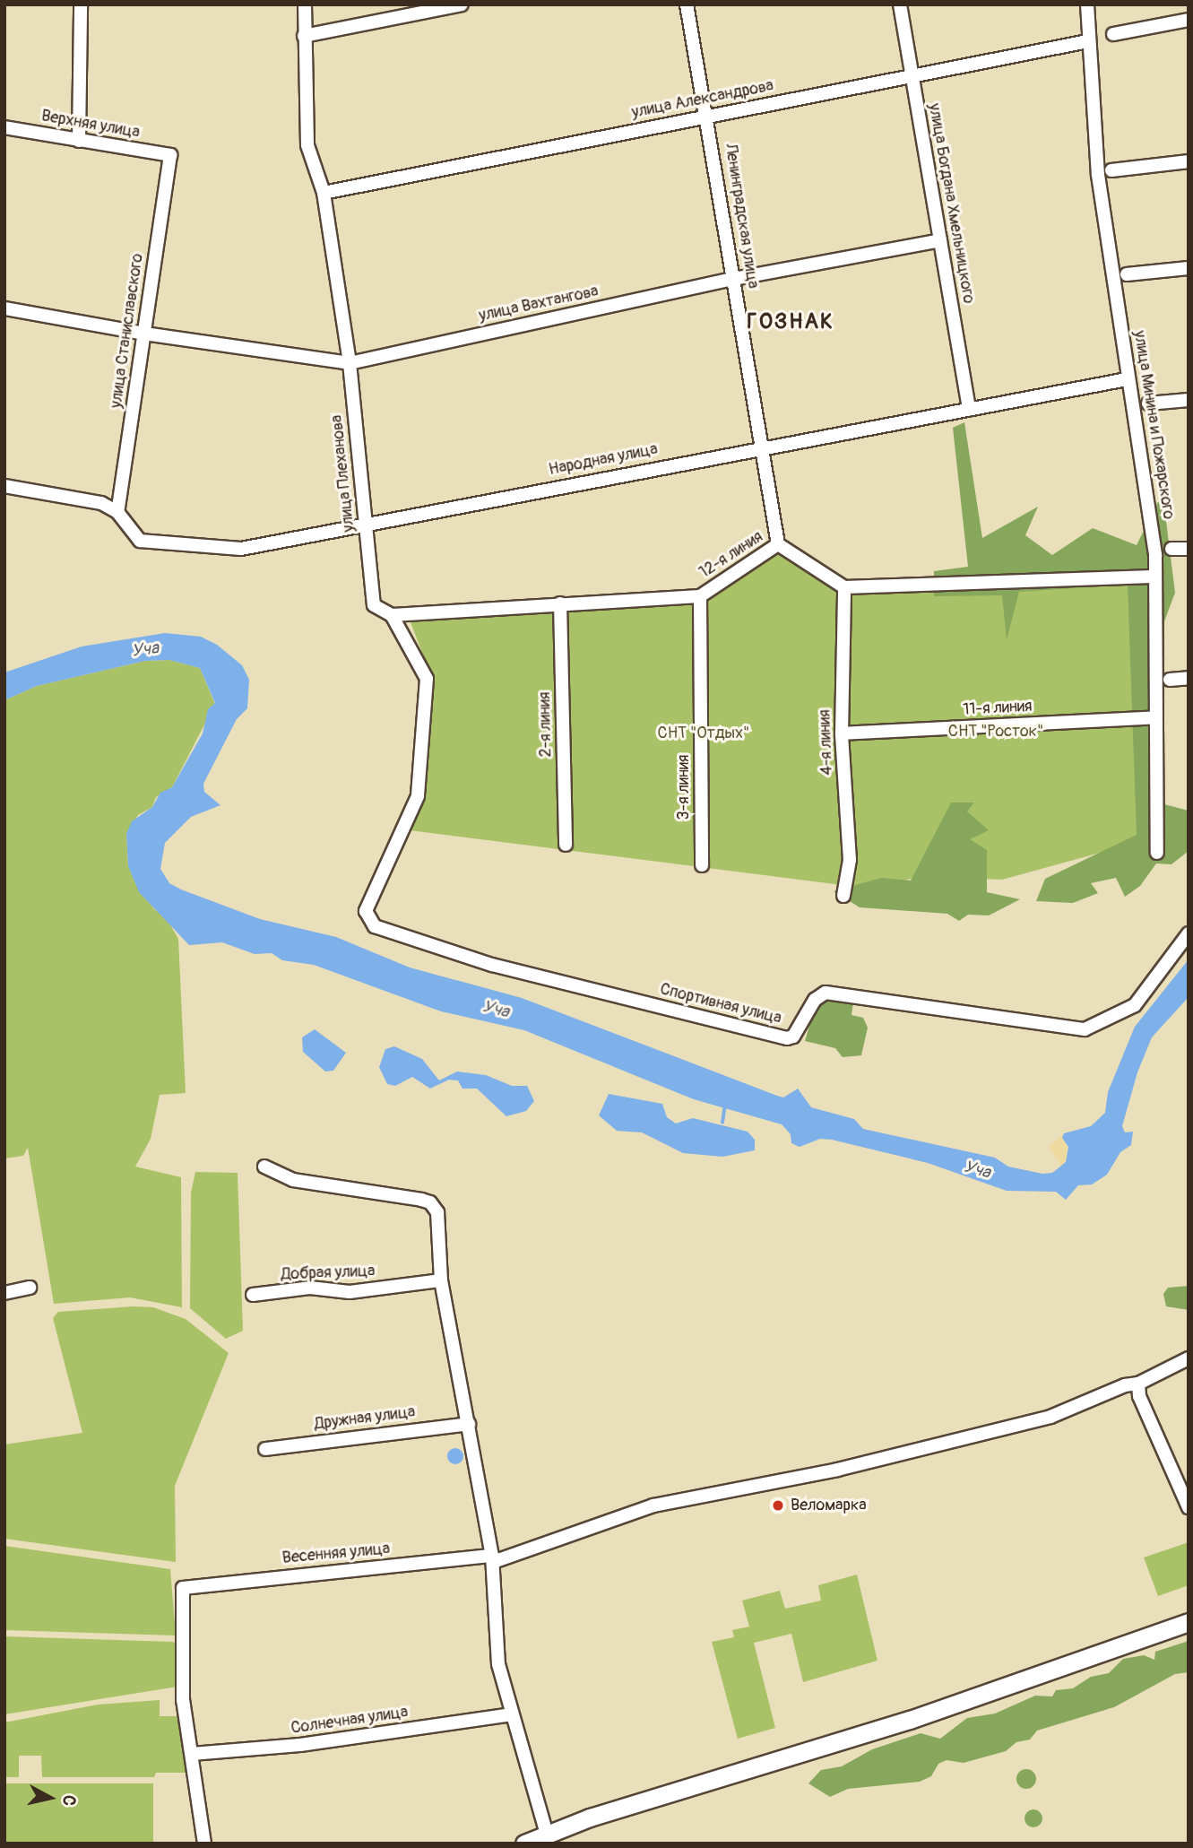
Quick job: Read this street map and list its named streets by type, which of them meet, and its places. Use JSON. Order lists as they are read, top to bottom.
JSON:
{
  "streets": {
    "street": [
      "улица Александрова",
      "Верхняя улица",
      "улица Богдана Хмельницкого",
      "Ленинградская улица",
      "улица Вахтангова",
      "улица Станиславского",
      "улица Минина и Пожарского",
      "Народная улица",
      "улица Плеханова",
      "12-я линия",
      "11-я линия",
      "2-я линия",
      "4-я линия",
      "3-я линия",
      "Спортивная улица",
      "Добрая улица",
      "Дружная улица",
      "Весенняя улица",
      "Солнечная улица"
    ]
  },
  "crossings": [
    ["улица Александрова", "улица Богдана Хмельницкого"],
    ["улица Александрова", "Ленинградская улица"],
    ["улица Александрова", "улица Минина и Пожарского"],
    ["улица Александрова", "улица Плеханова"],
    ["Верхняя улица", "улица Станиславского"],
    ["улица Богдана Хмельницкого", "улица Вахтангова"],
    ["улица Богдана Хмельницкого", "Народная улица"],
    ["Ленинградская улица", "улица Вахтангова"],
    ["Ленинградская улица", "Народная улица"],
    ["Ленинградская улица", "12-я линия"],
    ["улица Вахтангова", "улица Станиславского"],
    ["улица Вахтангова", "улица Плеханова"],
    ["улица Станиславского", "Народная улица"],
    ["улица Минина и Пожарского", "Народная улица"],
    ["улица Минина и Пожарского", "11-я линия"],
    ["Народная улица", "улица Плеханова"],
    ["улица Плеханова", "12-я линия"],
    ["улица Плеханова", "Спортивная улица"],
    ["12-я линия", "2-я линия"],
    ["12-я линия", "4-я линия"],
    ["12-я линия", "3-я линия"],
    ["11-я линия", "4-я линия"],
    ["Весенняя улица", "Солнечная улица"]
  ],
  "districts": ["ГОЗНАК"],
  "water": ["Уча"],
  "parks": ["СНТ \"Росток\"", "СНТ \"Отдых\""],
  "places": ["Веломарка"],
  "north": "right"
}
